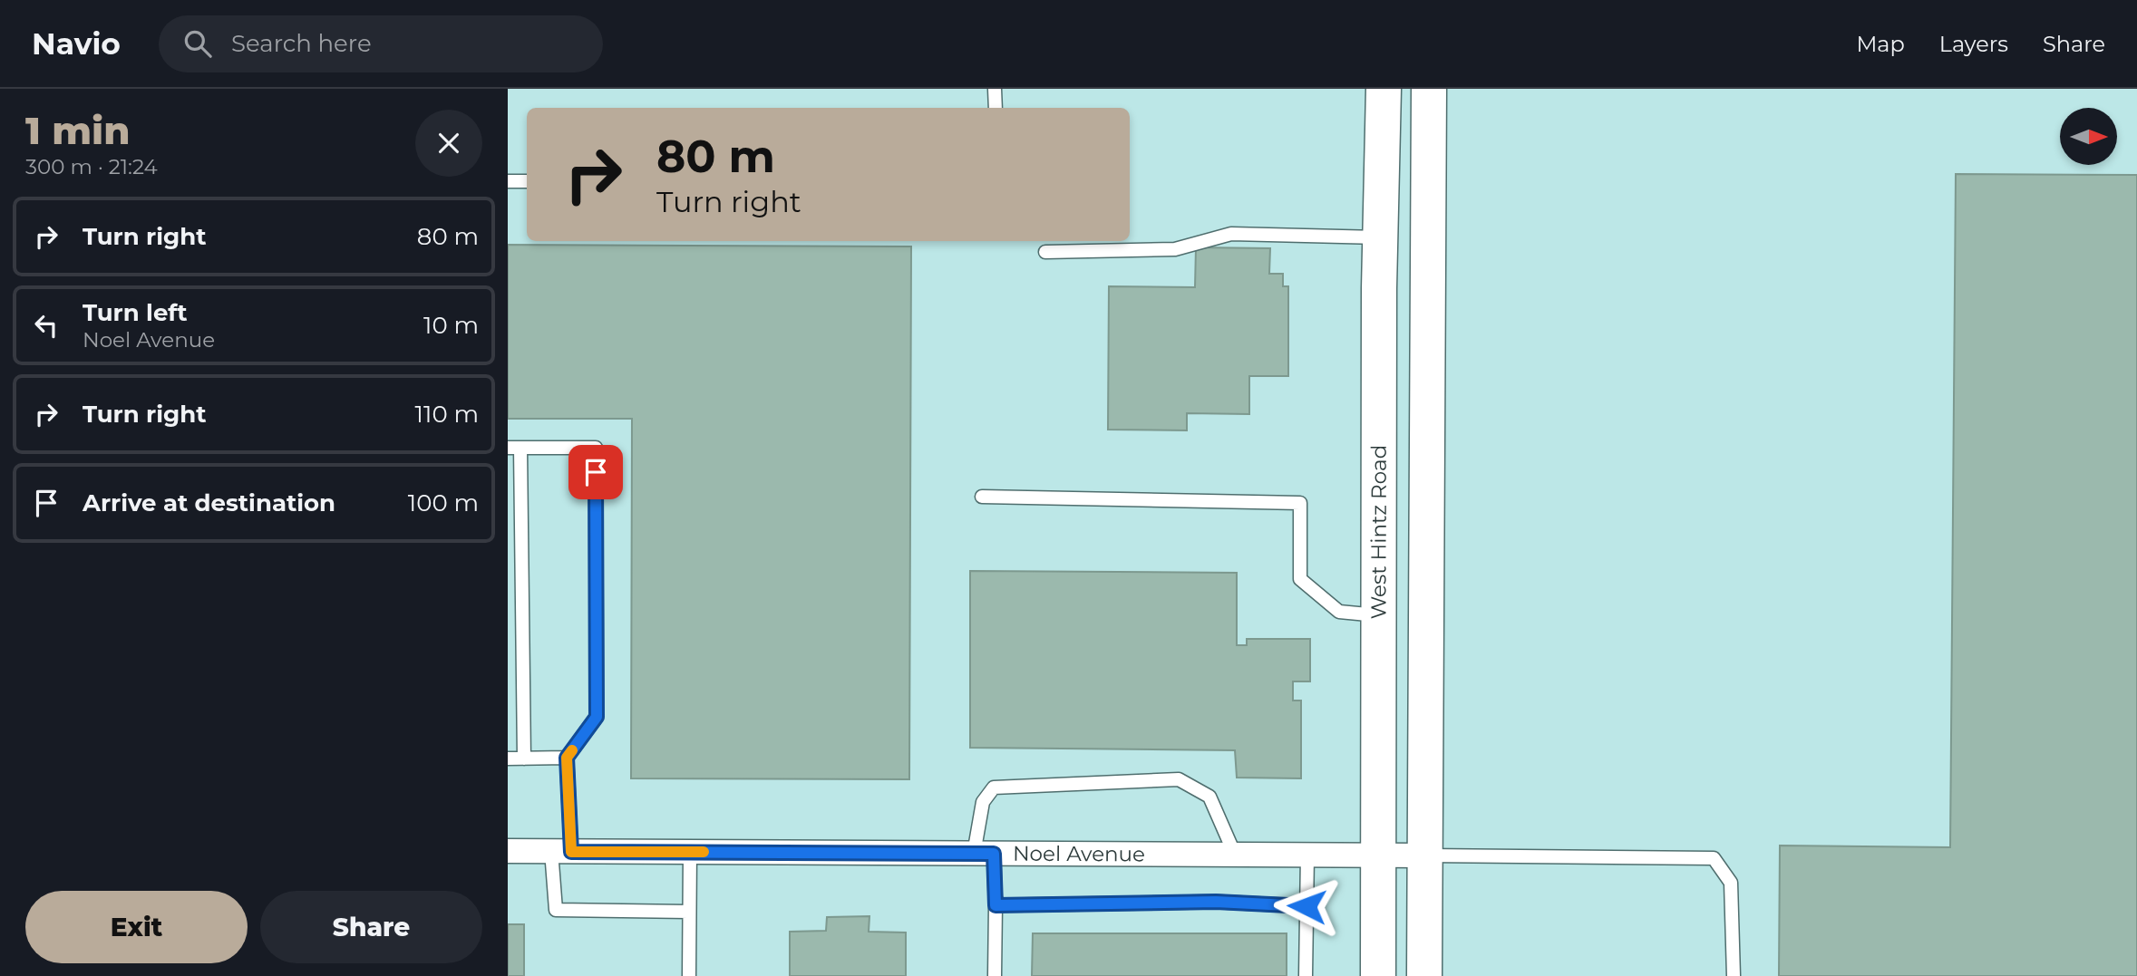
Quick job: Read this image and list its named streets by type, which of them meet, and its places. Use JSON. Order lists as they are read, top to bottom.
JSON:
{
  "streets": {
    "main road": ["West Hintz Road"],
    "street": ["Noel Avenue"]
  },
  "crossings": [
    ["West Hintz Road", "Noel Avenue"]
  ],
  "north": "right",
  "page": {
    "header": "Navio",
    "search": "Search here",
    "nav": ["Map", "Layers", "Share"],
    "heading": ["1 min", "300 m · 21:24"],
    "turn": ["80 m", "Turn right"],
    "list": [
      {
        "name": "Turn right",
        "value": "80 m"
      },
      {
        "name": "Turn left",
        "note": "Noel Avenue",
        "value": "10 m"
      },
      {
        "name": "Turn right",
        "value": "110 m"
      },
      {
        "name": "Arrive at destination",
        "value": "100 m"
      }
    ],
    "buttons": ["Exit", "Share"]
  }
}
